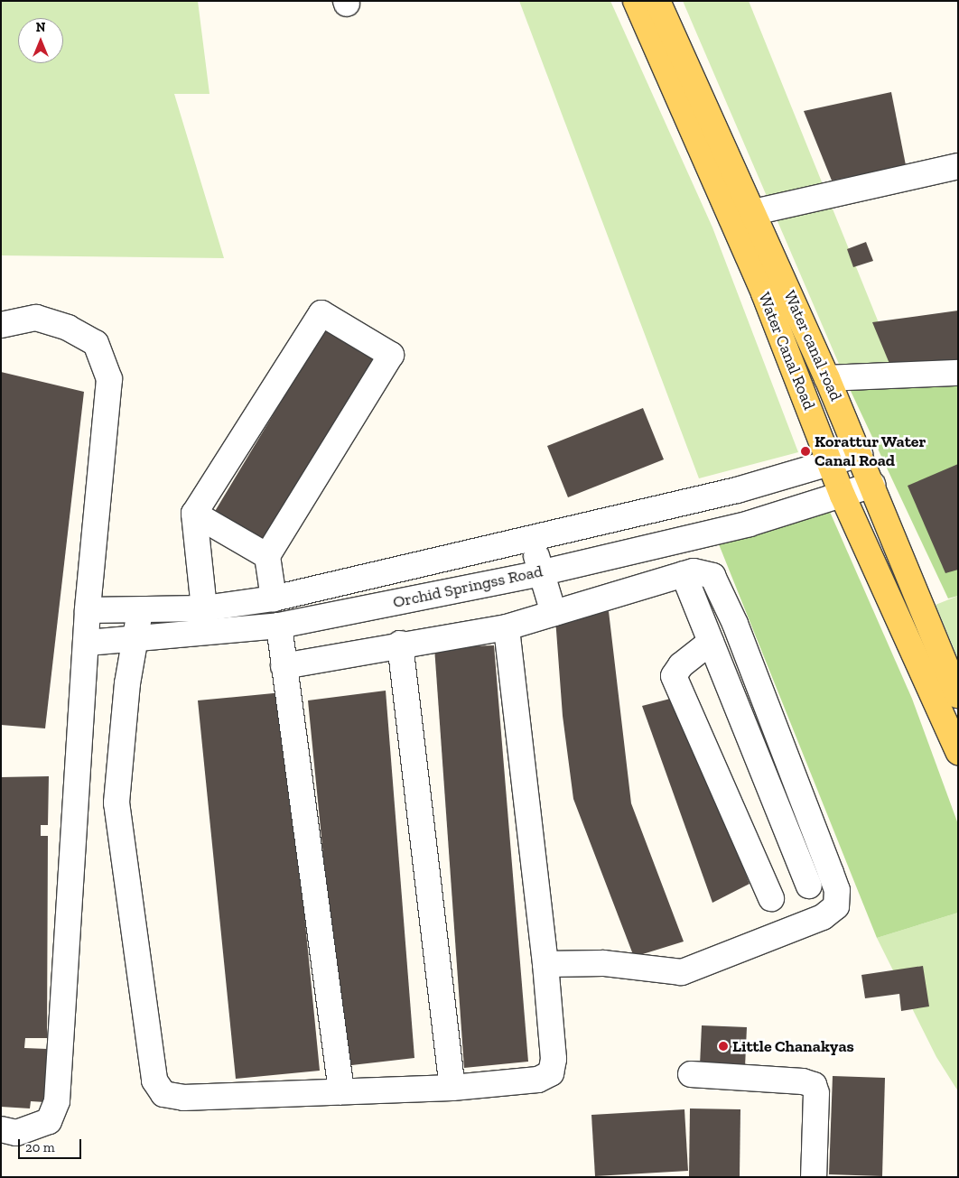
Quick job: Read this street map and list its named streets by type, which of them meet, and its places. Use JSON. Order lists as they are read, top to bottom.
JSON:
{
  "streets": {
    "main road": ["Water canal road", "Water Canal Road"],
    "street": ["Orchid Springss Road"]
  },
  "crossings": [
    ["Water canal road", "Water Canal Road"],
    ["Water canal road", "Orchid Springss Road"],
    ["Water Canal Road", "Orchid Springss Road"]
  ],
  "places": ["Korattur Water Canal Road", "Little Chanakyas"],
  "scale_bar": "20 m",
  "north": "top"
}
